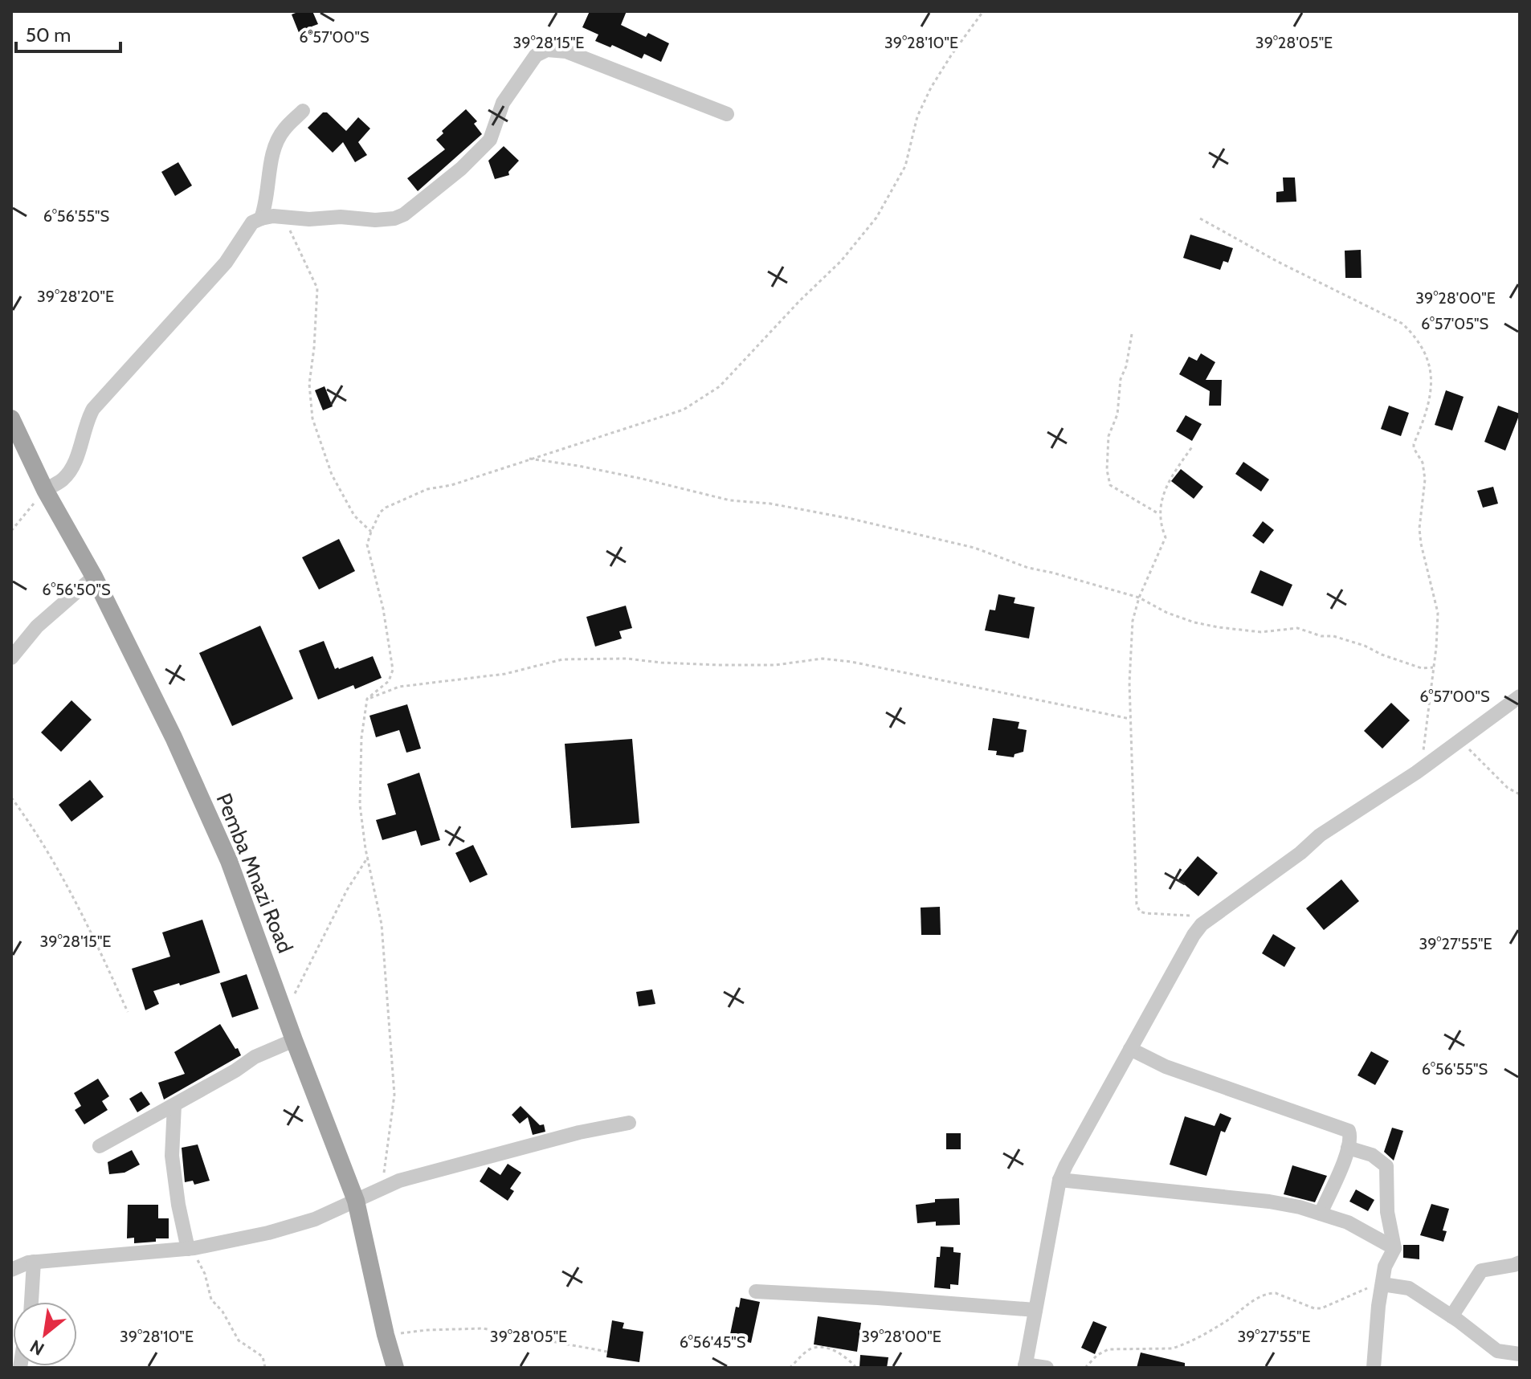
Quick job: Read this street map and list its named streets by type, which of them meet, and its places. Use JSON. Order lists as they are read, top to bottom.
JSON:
{
  "streets": {
    "main road": ["Pemba Mnazi Road"]
  },
  "scale_bar": "50 m",
  "north": "bottom left",
  "coordinates": [
    "6°57'00\"S",
    "39°28'15\"E",
    "39°28'10\"E",
    "39°28'05\"E",
    "6°56'55\"S",
    "39°28'20\"E",
    "39°28'00\"E",
    "6°57'05\"S",
    "6°56'50\"S",
    "39°27'55\"E",
    "6°56'45\"S"
  ]
}
